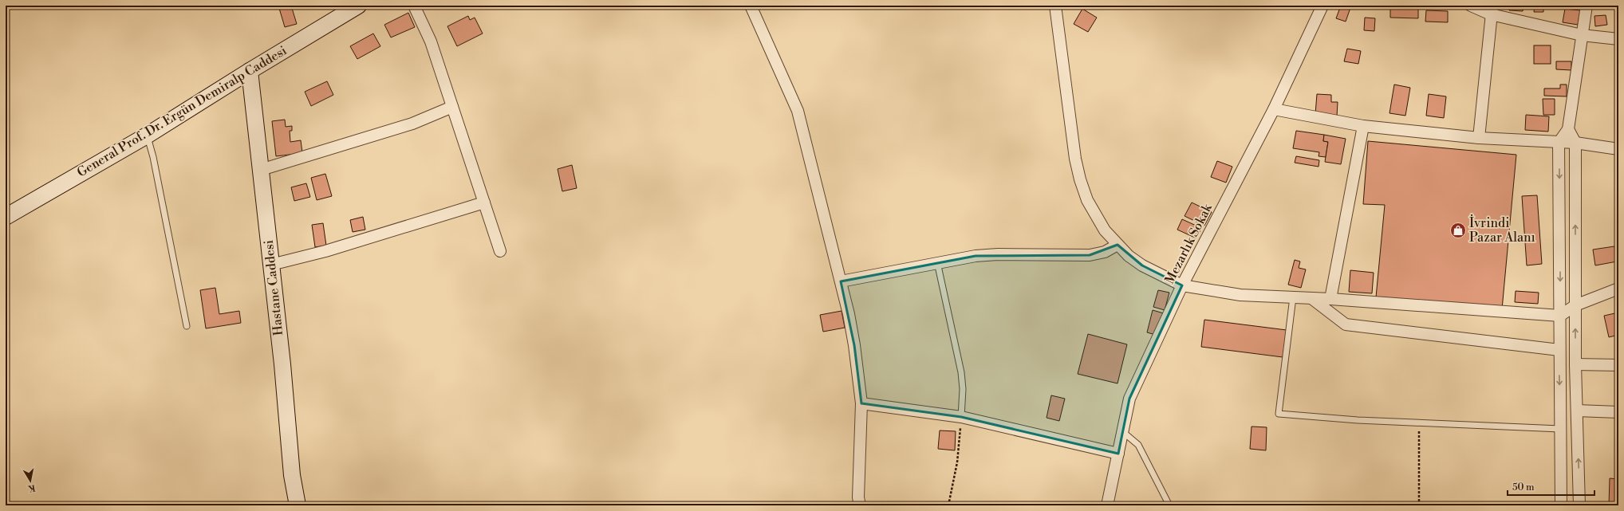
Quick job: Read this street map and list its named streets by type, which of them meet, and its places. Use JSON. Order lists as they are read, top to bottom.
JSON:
{
  "streets": {
    "street": ["General Prof. Dr. Ergün Demiralp Caddesi", "Mezarlık Sokak", "Hastane Caddesi"]
  },
  "crossings": [
    ["General Prof. Dr. Ergün Demiralp Caddesi", "Hastane Caddesi"]
  ],
  "places": {
    "shop": ["İvrindi Pazar Alanı"]
  },
  "scale_bar": "50 m",
  "north": "bottom"
}
